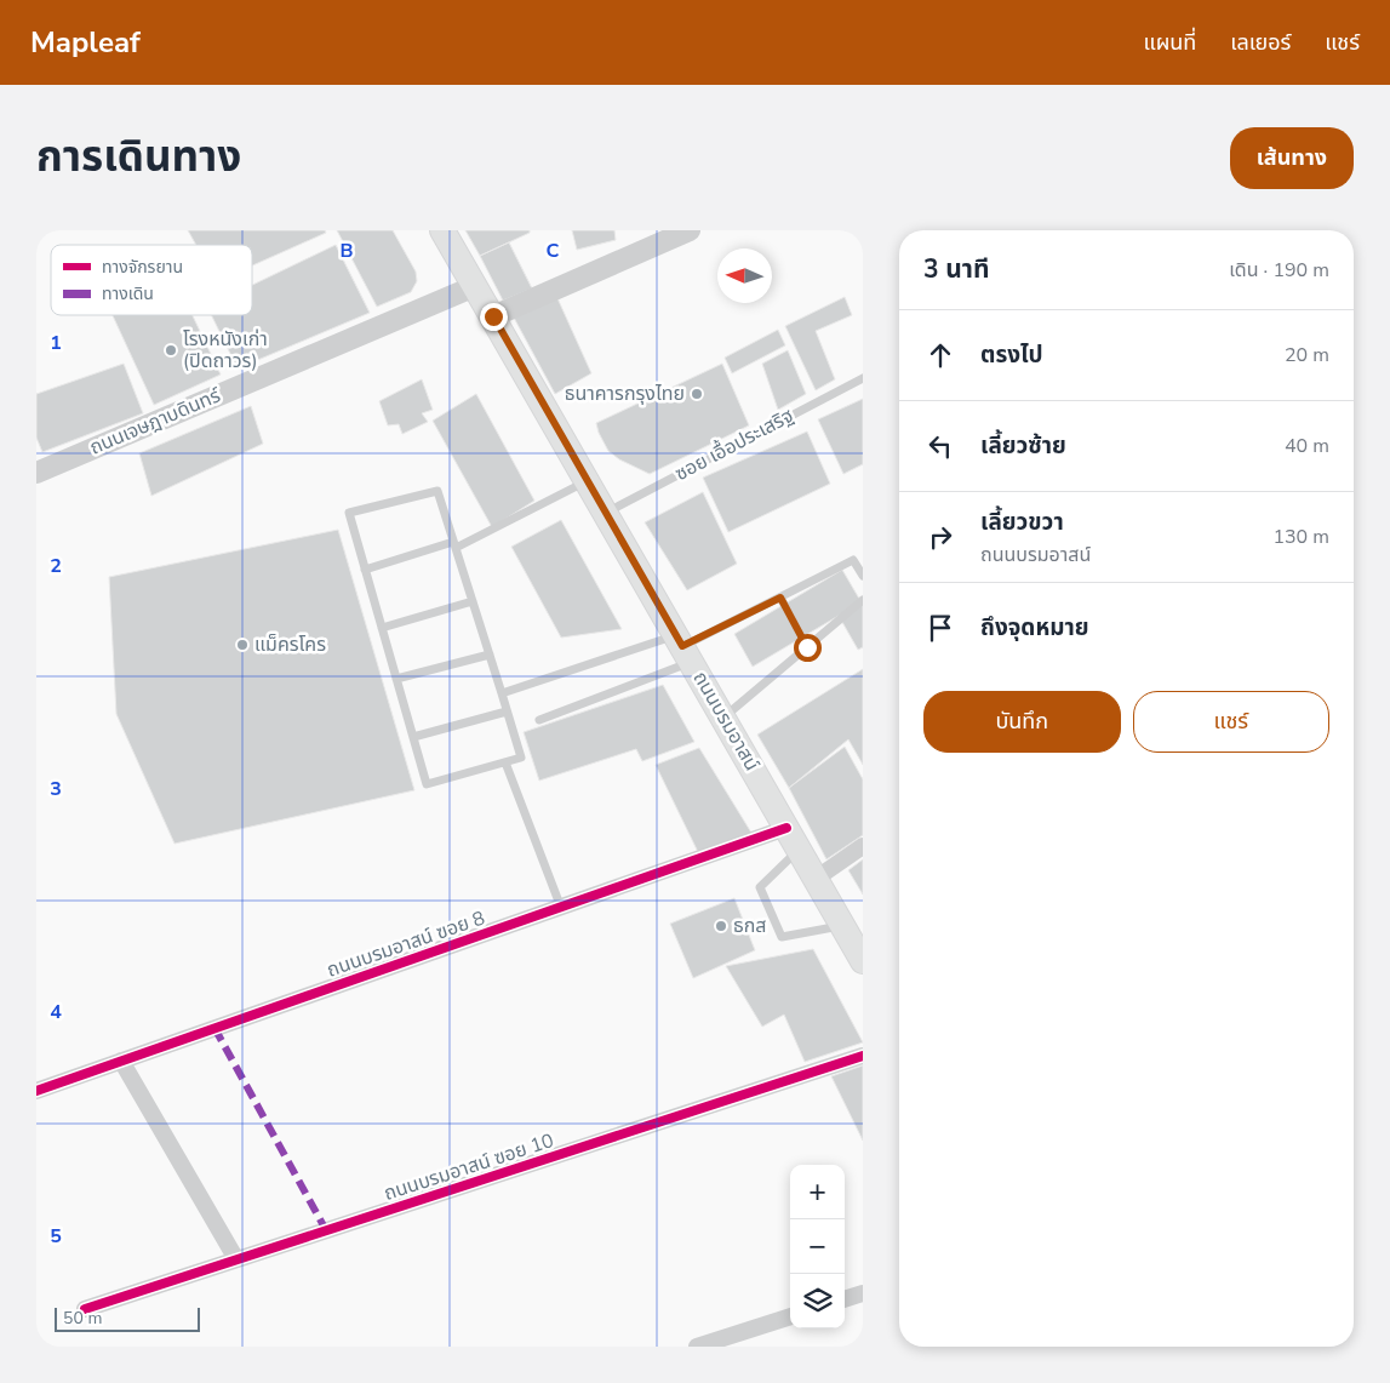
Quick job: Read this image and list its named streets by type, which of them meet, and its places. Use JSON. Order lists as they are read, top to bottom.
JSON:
{
  "streets": {
    "main road": ["ถนนบรมอาสน์"],
    "street": ["ถนนเจษฎาบดินทร์", "ถนนบรมอาสน์ ฃอย 8", "ถนนบรมอาสน์ ฃอย 10"],
    "lane": ["ซอย เอื้อประเสริฐ"]
  },
  "crossings": [
    ["ถนนเจษฎาบดินทร์", "ถนนบรมอาสน์"],
    ["ซอย เอื้อประเสริฐ", "ถนนบรมอาสน์"],
    ["ถนนบรมอาสน์", "ถนนบรมอาสน์ ฃอย 8"]
  ],
  "places": [
    "โรงหนังเก่า (ปิดถาวร)",
    "ธนาคารกรุงไทย",
    "แม็ครโคร",
    "ธกส"
  ],
  "legend": ["ทางจักรยาน", "ทางเดิน"],
  "scale_bar": "50 m",
  "north": "left",
  "page": {
    "header": "Mapleaf",
    "nav": ["แผนที่", "เลเยอร์", "แชร์"],
    "title": "การเดินทาง",
    "buttons": [
      "เส้นทาง",
      ["บันทึก", "แชร์"]
    ],
    "heading": ["3 นาที", "เดิน · 190 m"],
    "list": [
      ["ตรงไป", "20 m"],
      ["เลี้ยวซ้าย", "40 m"],
      ["เลี้ยวขวา", "ถนนบรมอาสน์", "130 m"],
      "ถึงจุดหมาย"
    ],
    "map_buttons": ["+", "−"],
    "scale": "50 m"
  },
  "grid": {
    "columns": ["B", "C"],
    "rows": [
      "1",
      "2",
      "3",
      "4",
      "5"
    ]
  }
}
